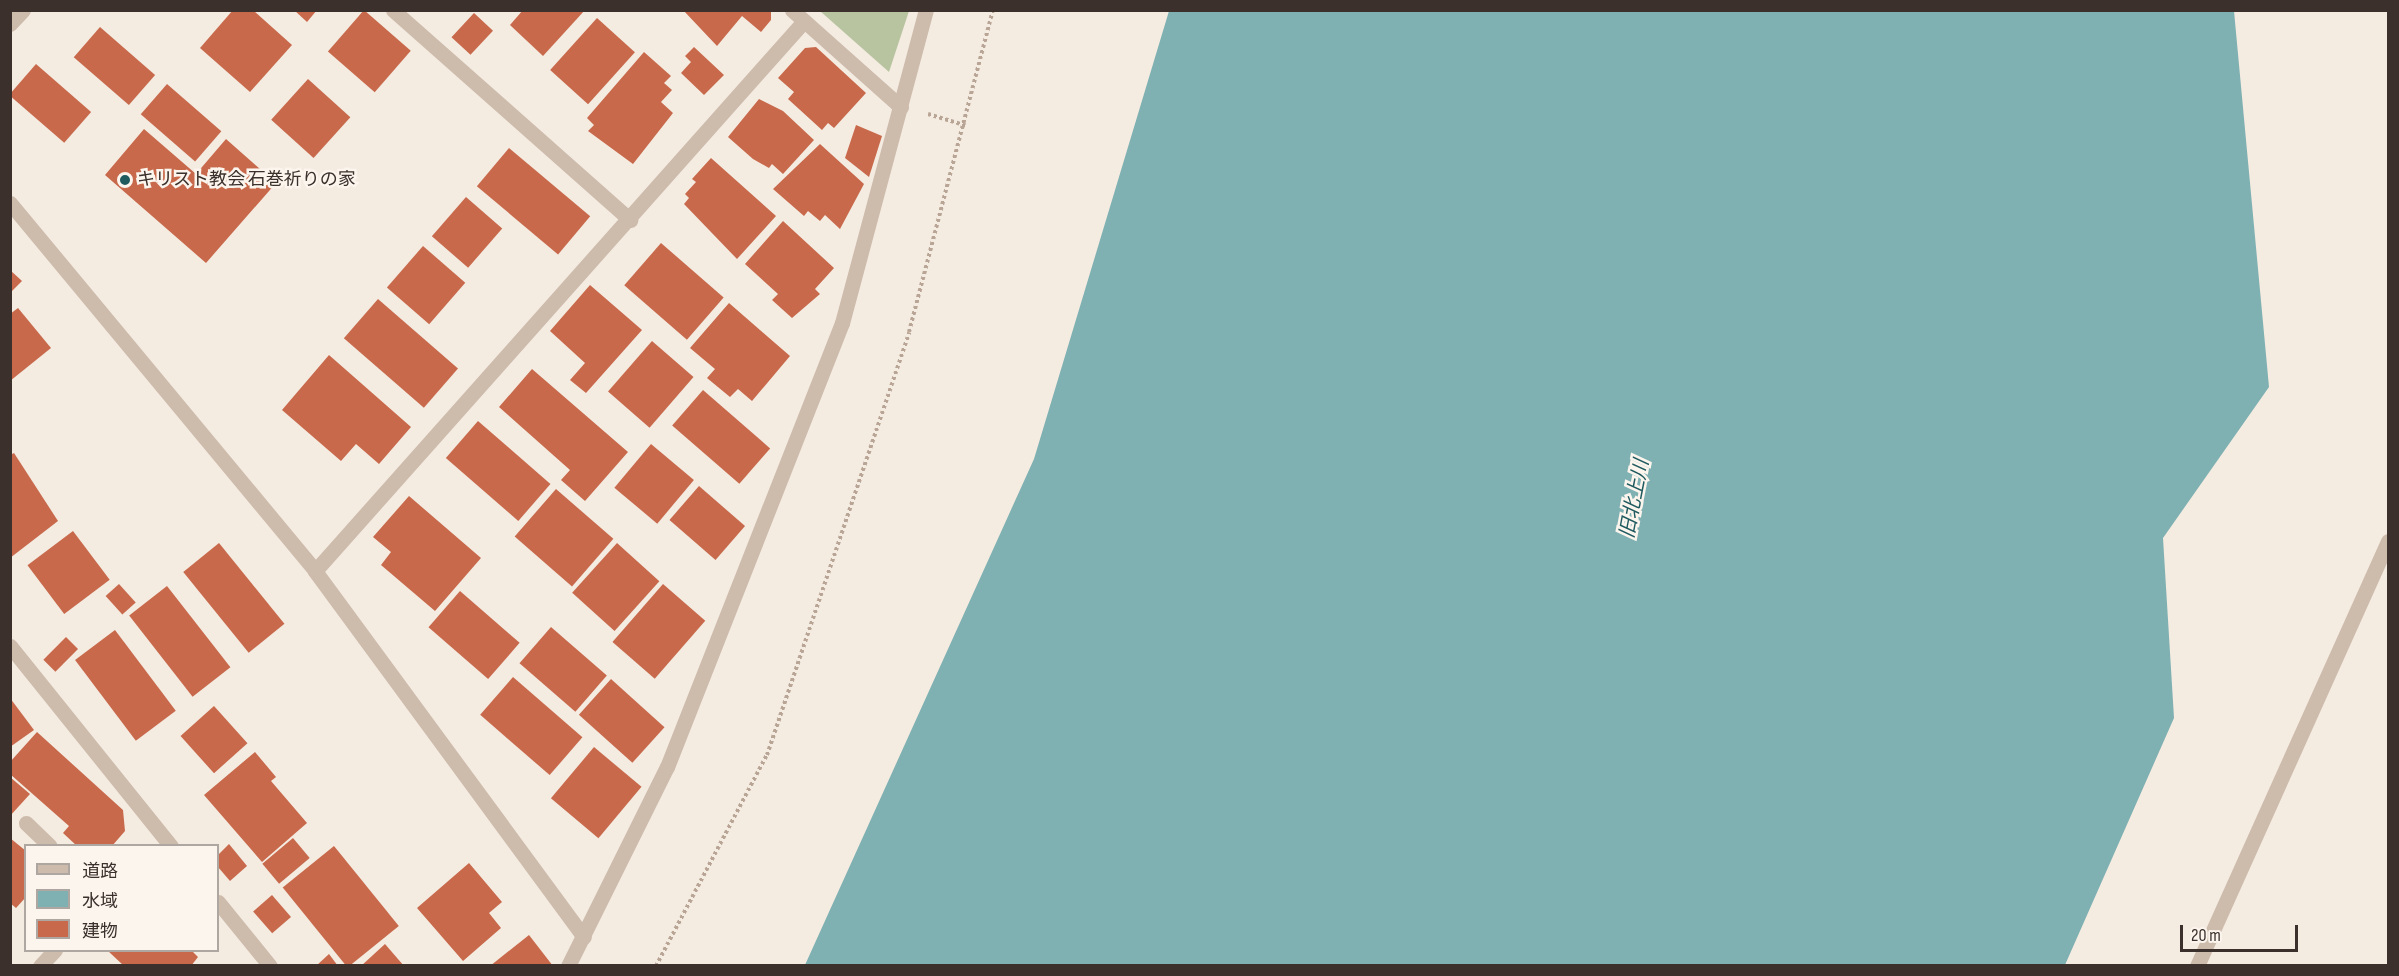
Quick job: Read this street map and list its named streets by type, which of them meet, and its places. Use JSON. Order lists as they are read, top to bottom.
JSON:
{
  "water": ["旧北上川"],
  "places": ["キリスト教会 石巻祈りの家"],
  "legend": ["道路", "水域", "建物"],
  "scale_bar": "20 m"
}
